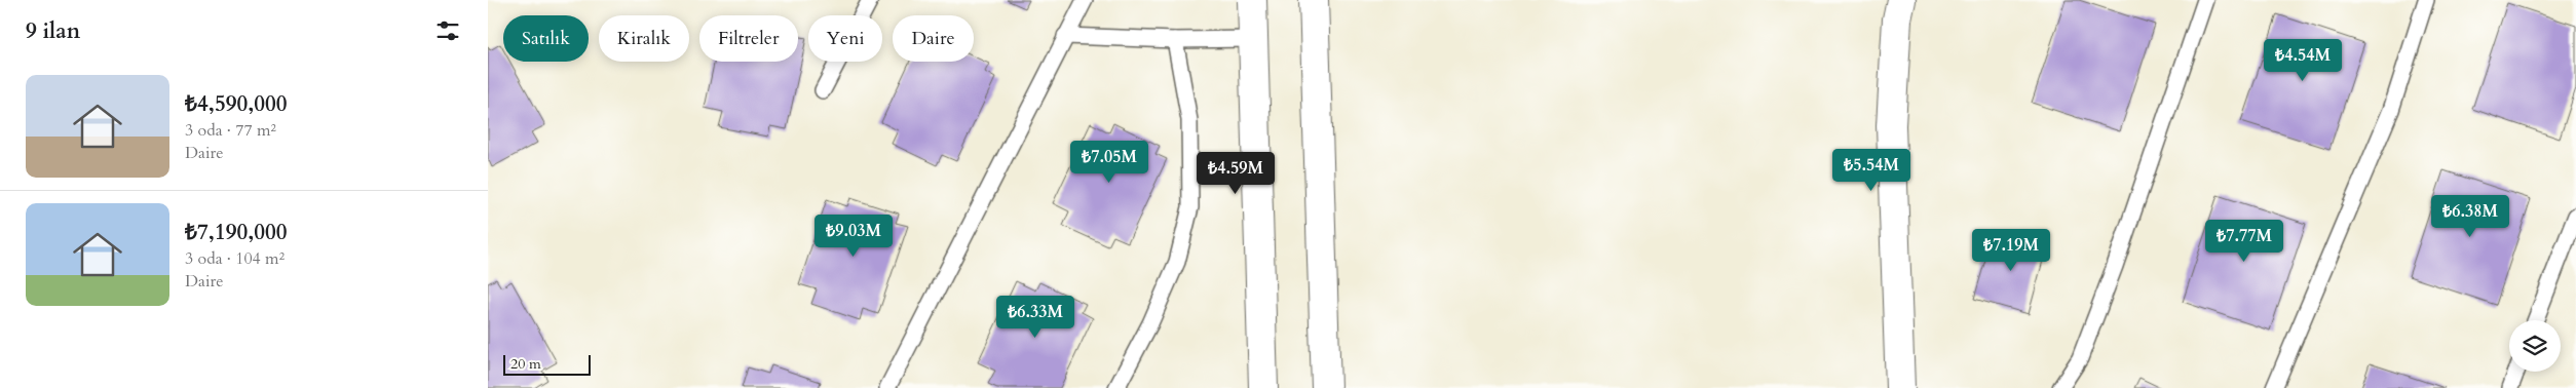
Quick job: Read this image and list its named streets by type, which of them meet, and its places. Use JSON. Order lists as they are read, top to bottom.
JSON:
{
  "scale_bar": "20 m",
  "page": {
    "heading": "9 ilan",
    "chip": [
      "Satılık",
      "Kiralık",
      "Filtreler",
      "Yeni",
      "Daire"
    ],
    "price": [
      "₺4.54M",
      "₺7.05M",
      "₺5.54M",
      "₺4.59M",
      "₺6.38M",
      "₺9.03M",
      "₺7.77M",
      "₺7.19M",
      "₺6.33M"
    ],
    "list": [
      {
        "name": "₺4,590,000",
        "note": "3 oda · 77 m² · Daire"
      },
      {
        "name": "₺7,190,000",
        "note": "3 oda · 104 m² · Daire"
      }
    ],
    "scale": "20 m"
  }
}
